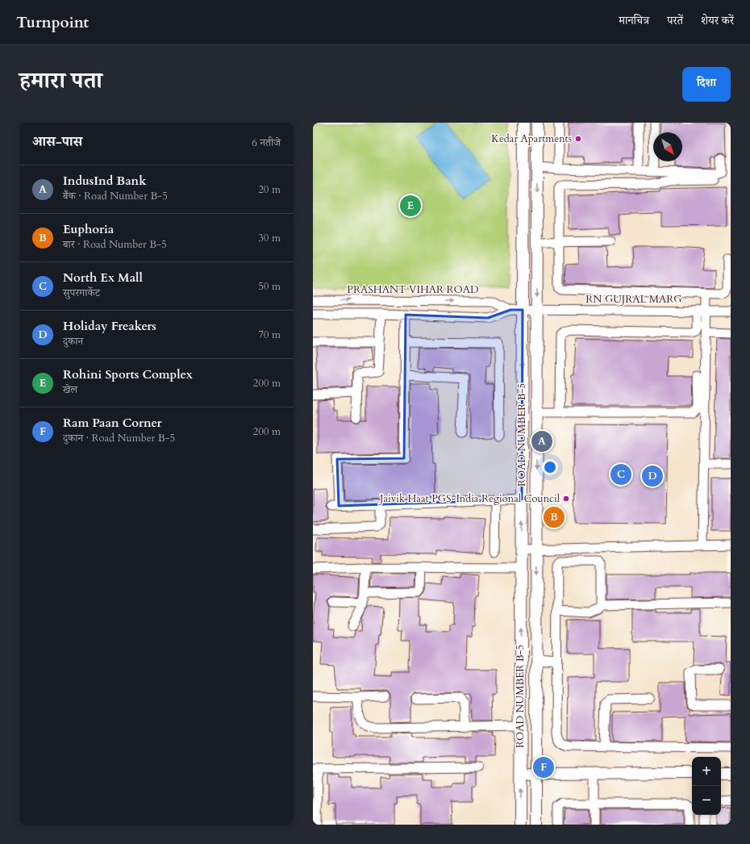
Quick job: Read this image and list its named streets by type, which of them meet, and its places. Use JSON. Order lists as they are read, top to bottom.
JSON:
{
  "streets": {
    "street": ["PRASHANT VIHAR ROAD", "RN GUJRAL MARG", "ROAD NUMBER B-5"]
  },
  "crossings": [
    ["PRASHANT VIHAR ROAD", "RN GUJRAL MARG"],
    ["PRASHANT VIHAR ROAD", "ROAD NUMBER B-5"]
  ],
  "places": ["Kedar Apartments", "Jaivik Haat PGS-India Regional Council"],
  "north": "bottom right",
  "page": {
    "header": "Turnpoint",
    "nav": ["मानचित्र", "परतें", "शेयर करें"],
    "title": "हमारा पता",
    "buttons": "दिशा",
    "heading": ["आस-पास", "6 नतीजे"],
    "list": [
      {
        "mark": "A",
        "name": "IndusInd Bank",
        "note": "बैंक · Road Number B-5",
        "value": "20 m"
      },
      {
        "mark": "B",
        "name": "Euphoria",
        "note": "बार · Road Number B-5",
        "value": "30 m"
      },
      {
        "mark": "C",
        "name": "North Ex Mall",
        "note": "सुपरमार्केट",
        "value": "50 m"
      },
      {
        "mark": "D",
        "name": "Holiday Freakers",
        "note": "दुकान",
        "value": "70 m"
      },
      {
        "mark": "E",
        "name": "Rohini Sports Complex",
        "note": "खेल",
        "value": "200 m"
      },
      {
        "mark": "F",
        "name": "Ram Paan Corner",
        "note": "दुकान · Road Number B-5",
        "value": "200 m"
      }
    ],
    "pins": [
      "E",
      "A",
      "C",
      "D",
      "B",
      "F"
    ],
    "map_buttons": ["+", "−"]
  }
}
